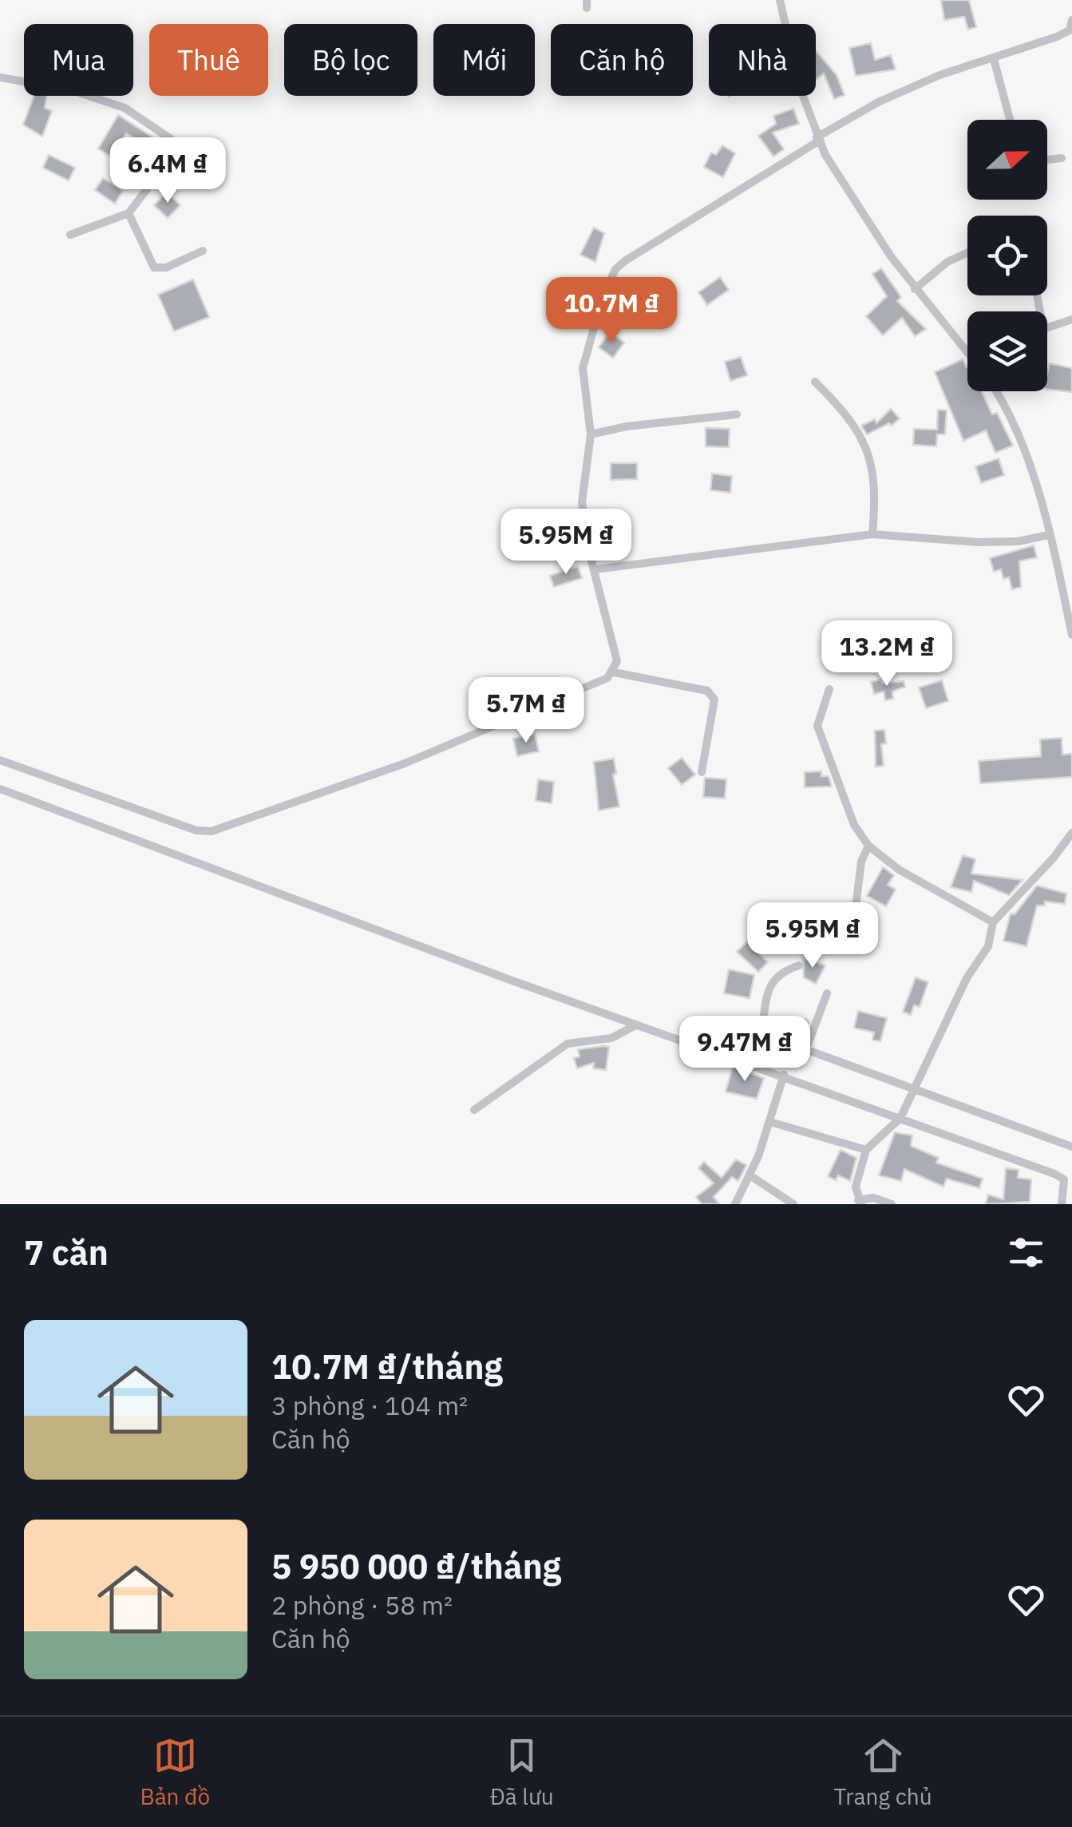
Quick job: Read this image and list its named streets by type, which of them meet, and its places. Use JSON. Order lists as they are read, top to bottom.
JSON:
{
  "north": "right",
  "page": {
    "chip": [
      "Mua",
      "Thuê",
      "Bộ lọc",
      "Mới",
      "Căn hộ",
      "Nhà"
    ],
    "price": [
      "6.4M ₫",
      "10.7M ₫",
      "5.95M ₫",
      "13.2M ₫",
      "5.7M ₫",
      "5.95M ₫",
      "9.47M ₫"
    ],
    "heading": "7 căn",
    "list": [
      {
        "name": "10.7M ₫/tháng",
        "note": "3 phòng · 104 m² · Căn hộ"
      },
      {
        "name": "5 950 000 ₫/tháng",
        "note": "2 phòng · 58 m² · Căn hộ"
      }
    ],
    "tabs": ["Bản đồ", "Đã lưu", "Trang chủ"]
  }
}
